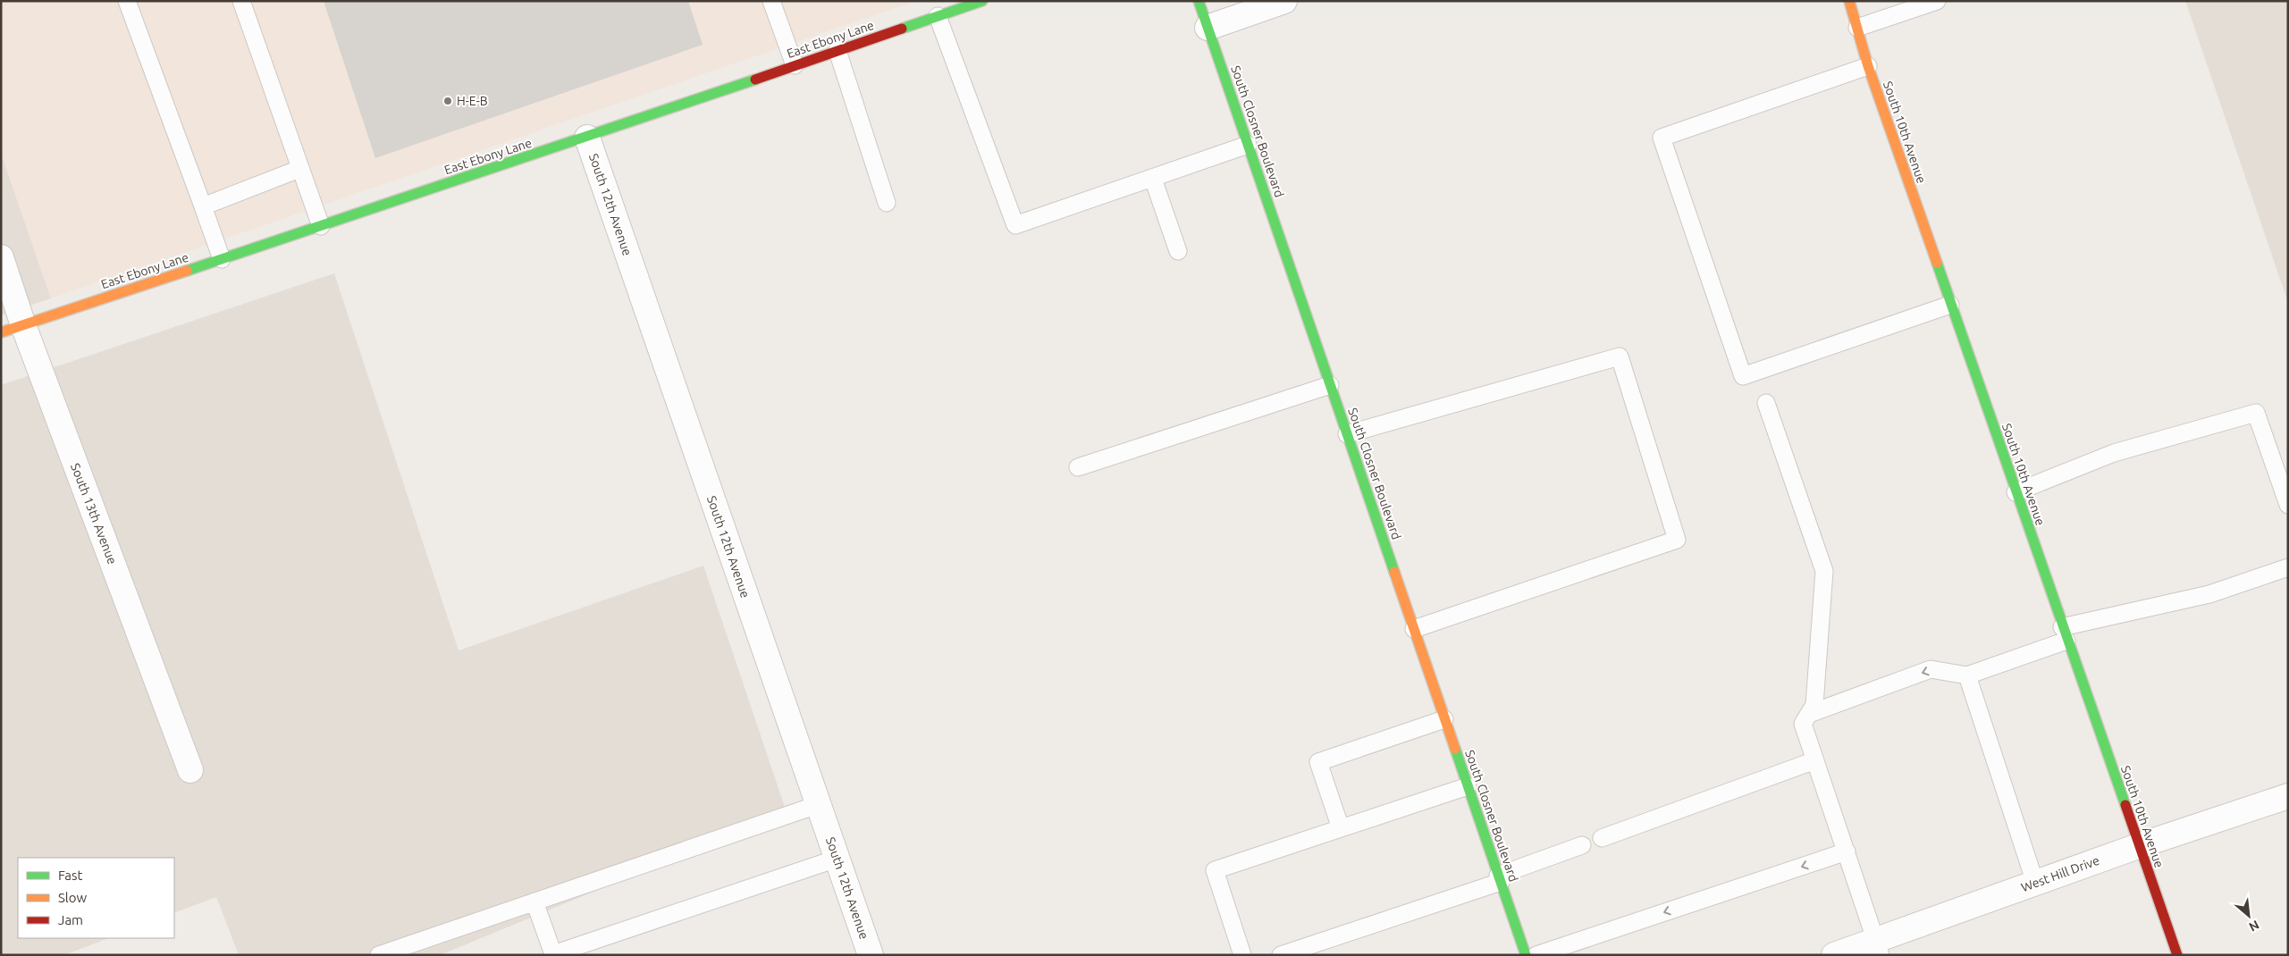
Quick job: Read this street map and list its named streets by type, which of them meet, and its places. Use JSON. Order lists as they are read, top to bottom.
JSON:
{
  "streets": {
    "street": [
      "East Ebony Lane",
      "South Closner Boulevard",
      "South 10th Avenue",
      "South 12th Avenue",
      "South 13th Avenue",
      "West Hill Drive"
    ]
  },
  "crossings": [
    ["East Ebony Lane", "South 12th Avenue"],
    ["East Ebony Lane", "South 13th Avenue"],
    ["South 10th Avenue", "West Hill Drive"]
  ],
  "places": ["H-E-B"],
  "legend": ["Fast", "Slow", "Jam"],
  "north": "bottom right"
}
